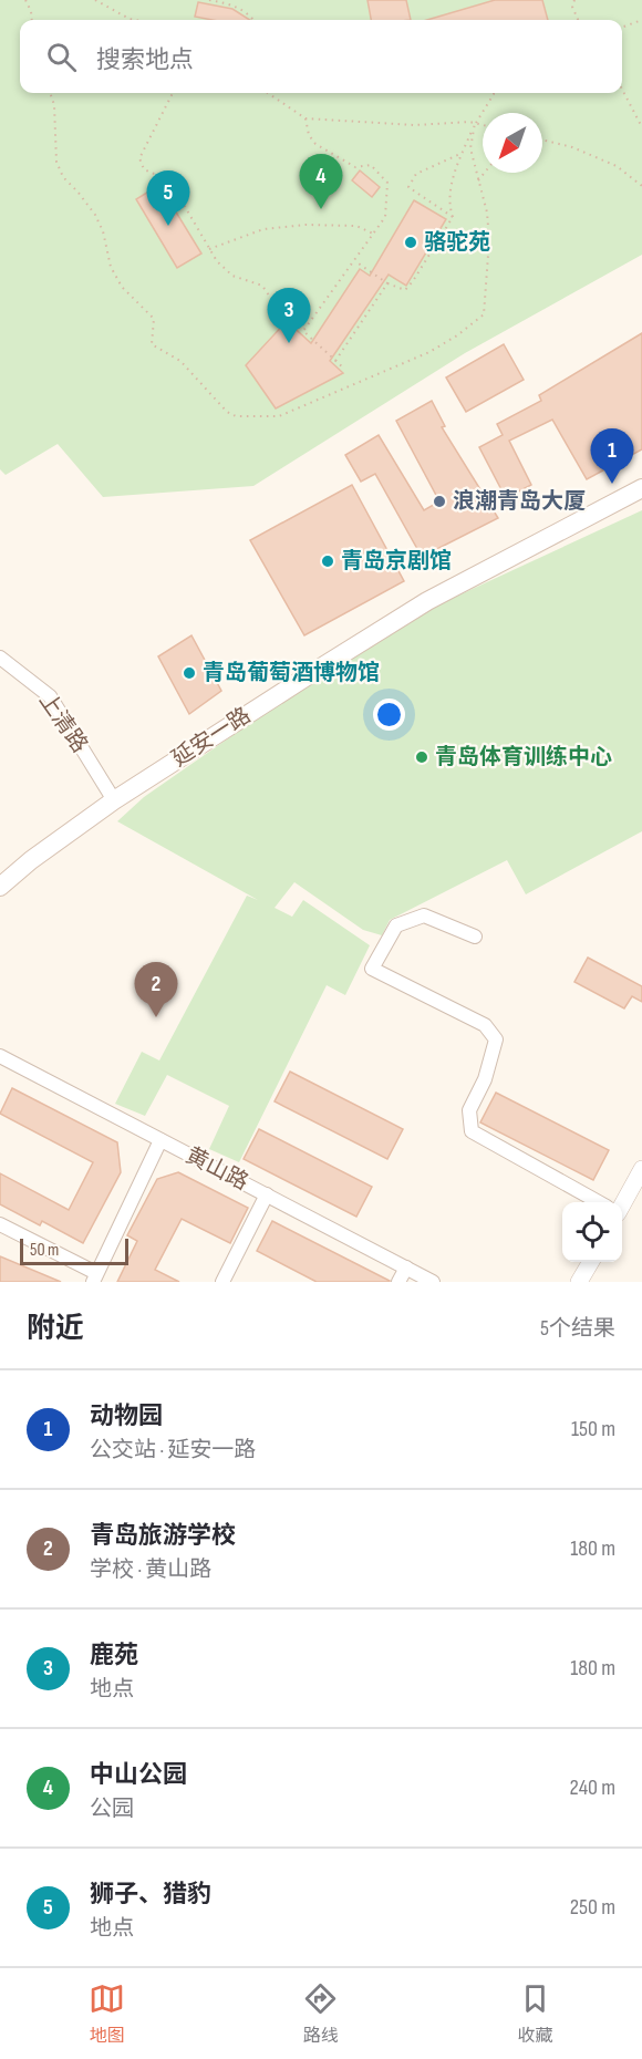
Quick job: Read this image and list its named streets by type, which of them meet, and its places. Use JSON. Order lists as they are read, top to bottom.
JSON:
{
  "streets": {
    "main road": ["延安一路"],
    "street": ["上清路", "黄山路"]
  },
  "crossings": [
    ["上清路", "延安一路"]
  ],
  "places": [
    "骆驼苑",
    "浪潮青岛大厦",
    "青岛京剧馆",
    "青岛葡萄酒博物馆",
    "青岛体育训练中心"
  ],
  "scale_bar": "50 m",
  "north": "bottom left",
  "page": {
    "search": "搜索地点",
    "pins": [
      "4",
      "5",
      "3",
      "1",
      "2"
    ],
    "scale": "50 m",
    "heading": ["附近", "5个结果"],
    "list": [
      {
        "mark": "1",
        "name": "动物园",
        "note": "公交站 · 延安一路",
        "value": "150 m"
      },
      {
        "mark": "2",
        "name": "青岛旅游学校",
        "note": "学校 · 黄山路",
        "value": "180 m"
      },
      {
        "mark": "3",
        "name": "鹿苑",
        "note": "地点",
        "value": "180 m"
      },
      {
        "mark": "4",
        "name": "中山公园",
        "note": "公园",
        "value": "240 m"
      },
      {
        "mark": "5",
        "name": "狮子、猎豹",
        "note": "地点",
        "value": "250 m"
      }
    ],
    "nav": ["地图", "路线", "收藏"]
  }
}
